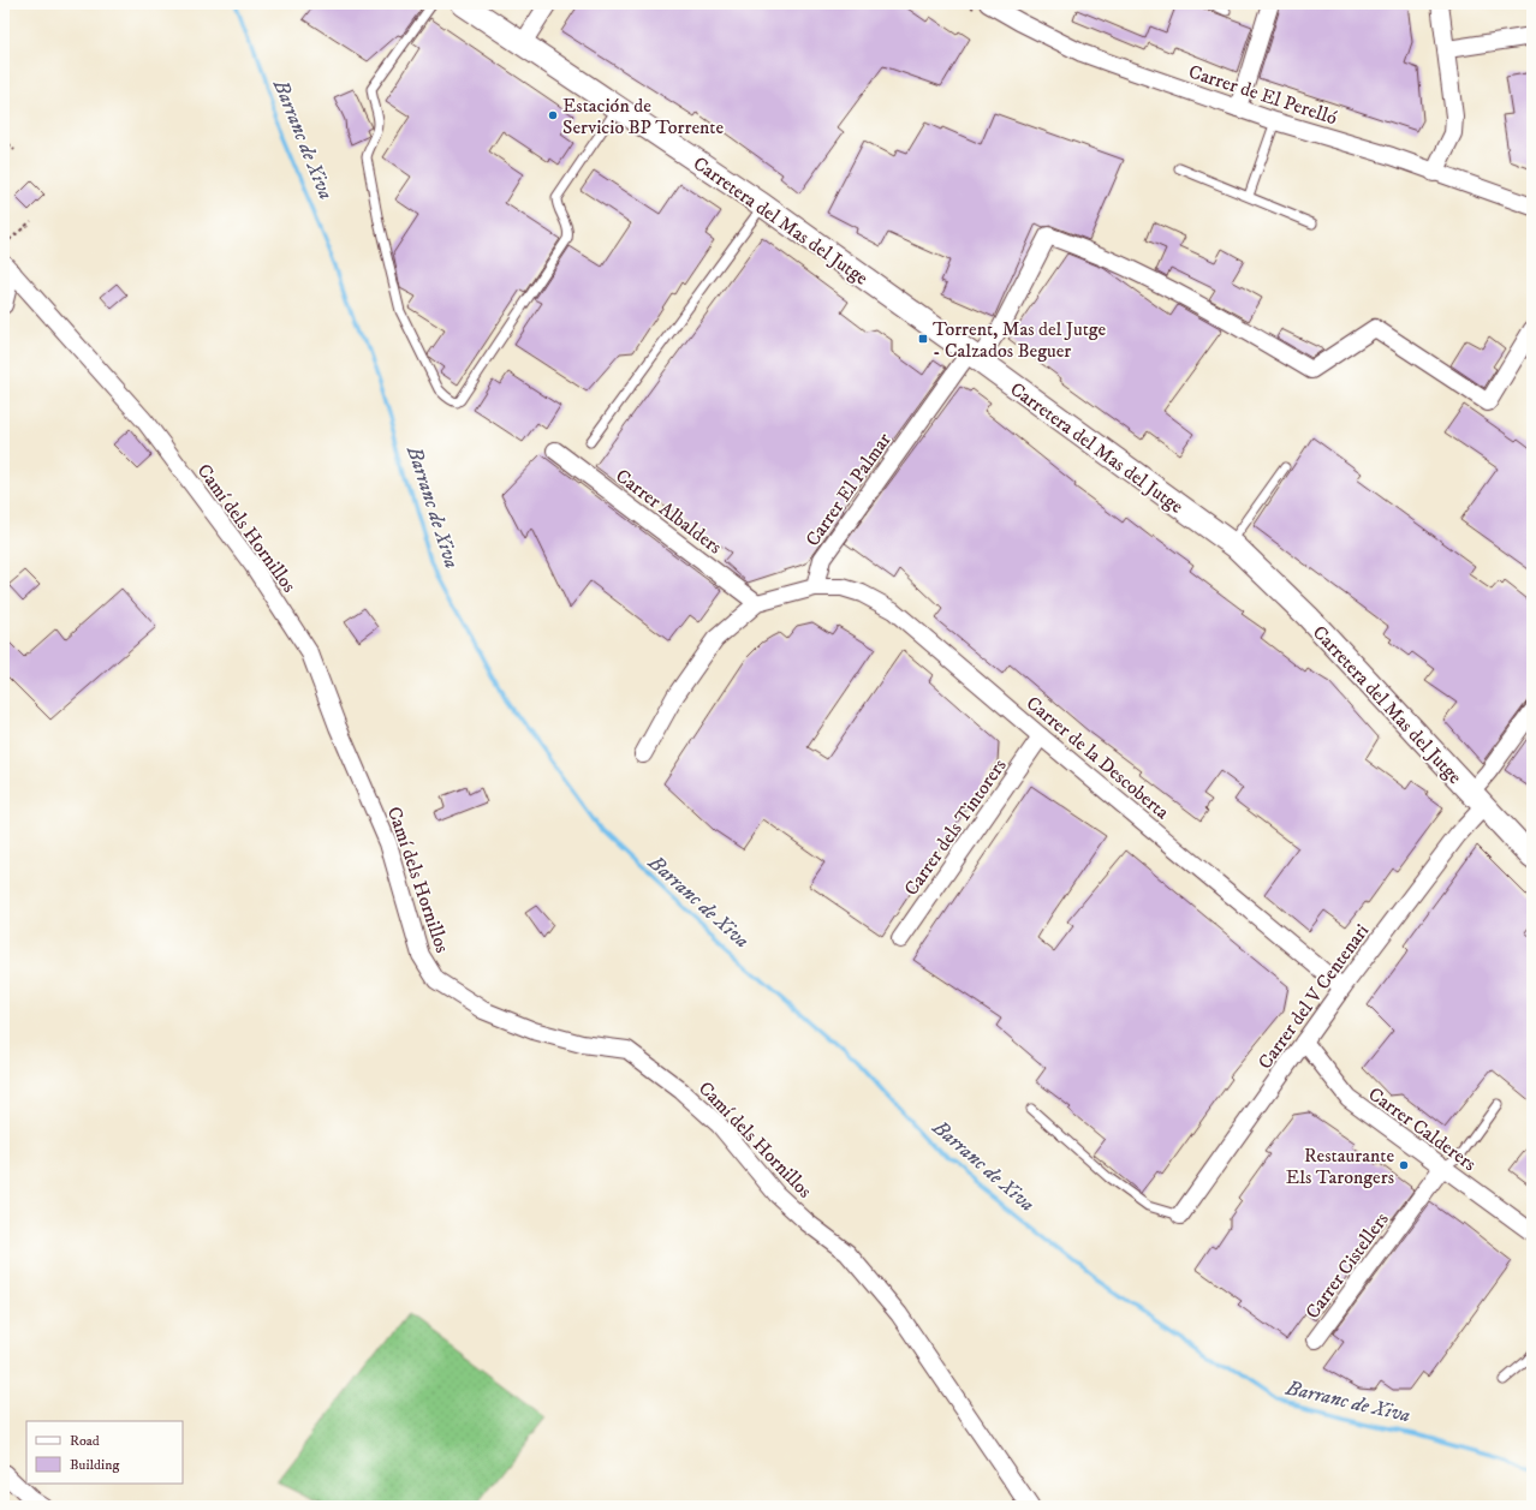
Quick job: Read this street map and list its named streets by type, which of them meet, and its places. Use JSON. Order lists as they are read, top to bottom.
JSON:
{
  "streets": {
    "street": [
      "Carrer de El Perelló",
      "Carretera del Mas del Jutge",
      "Carrer El Palmar",
      "Carrer Albalders",
      "Camí dels Hornillos",
      "Carrer de la Descoberta",
      "Carrer dels Tintorers",
      "Carrer del V Centenari",
      "Carrer Calderers",
      "Carrer Cistellers"
    ]
  },
  "crossings": [
    ["Carretera del Mas del Jutge", "Carrer El Palmar"],
    ["Carretera del Mas del Jutge", "Carrer del V Centenari"],
    ["Carrer El Palmar", "Carrer de la Descoberta"],
    ["Carrer de la Descoberta", "Carrer dels Tintorers"],
    ["Carrer de la Descoberta", "Carrer del V Centenari"],
    ["Carrer del V Centenari", "Carrer Calderers"],
    ["Carrer Calderers", "Carrer Cistellers"]
  ],
  "water": ["Barranc de Xiva"],
  "places": {
    "other": ["Estación de Servicio BP Torrente", "Restaurante Els Tarongers"],
    "transit": ["Torrent, Mas del Jutge - Calzados Beguer"]
  },
  "legend": ["Road", "Building"]
}
